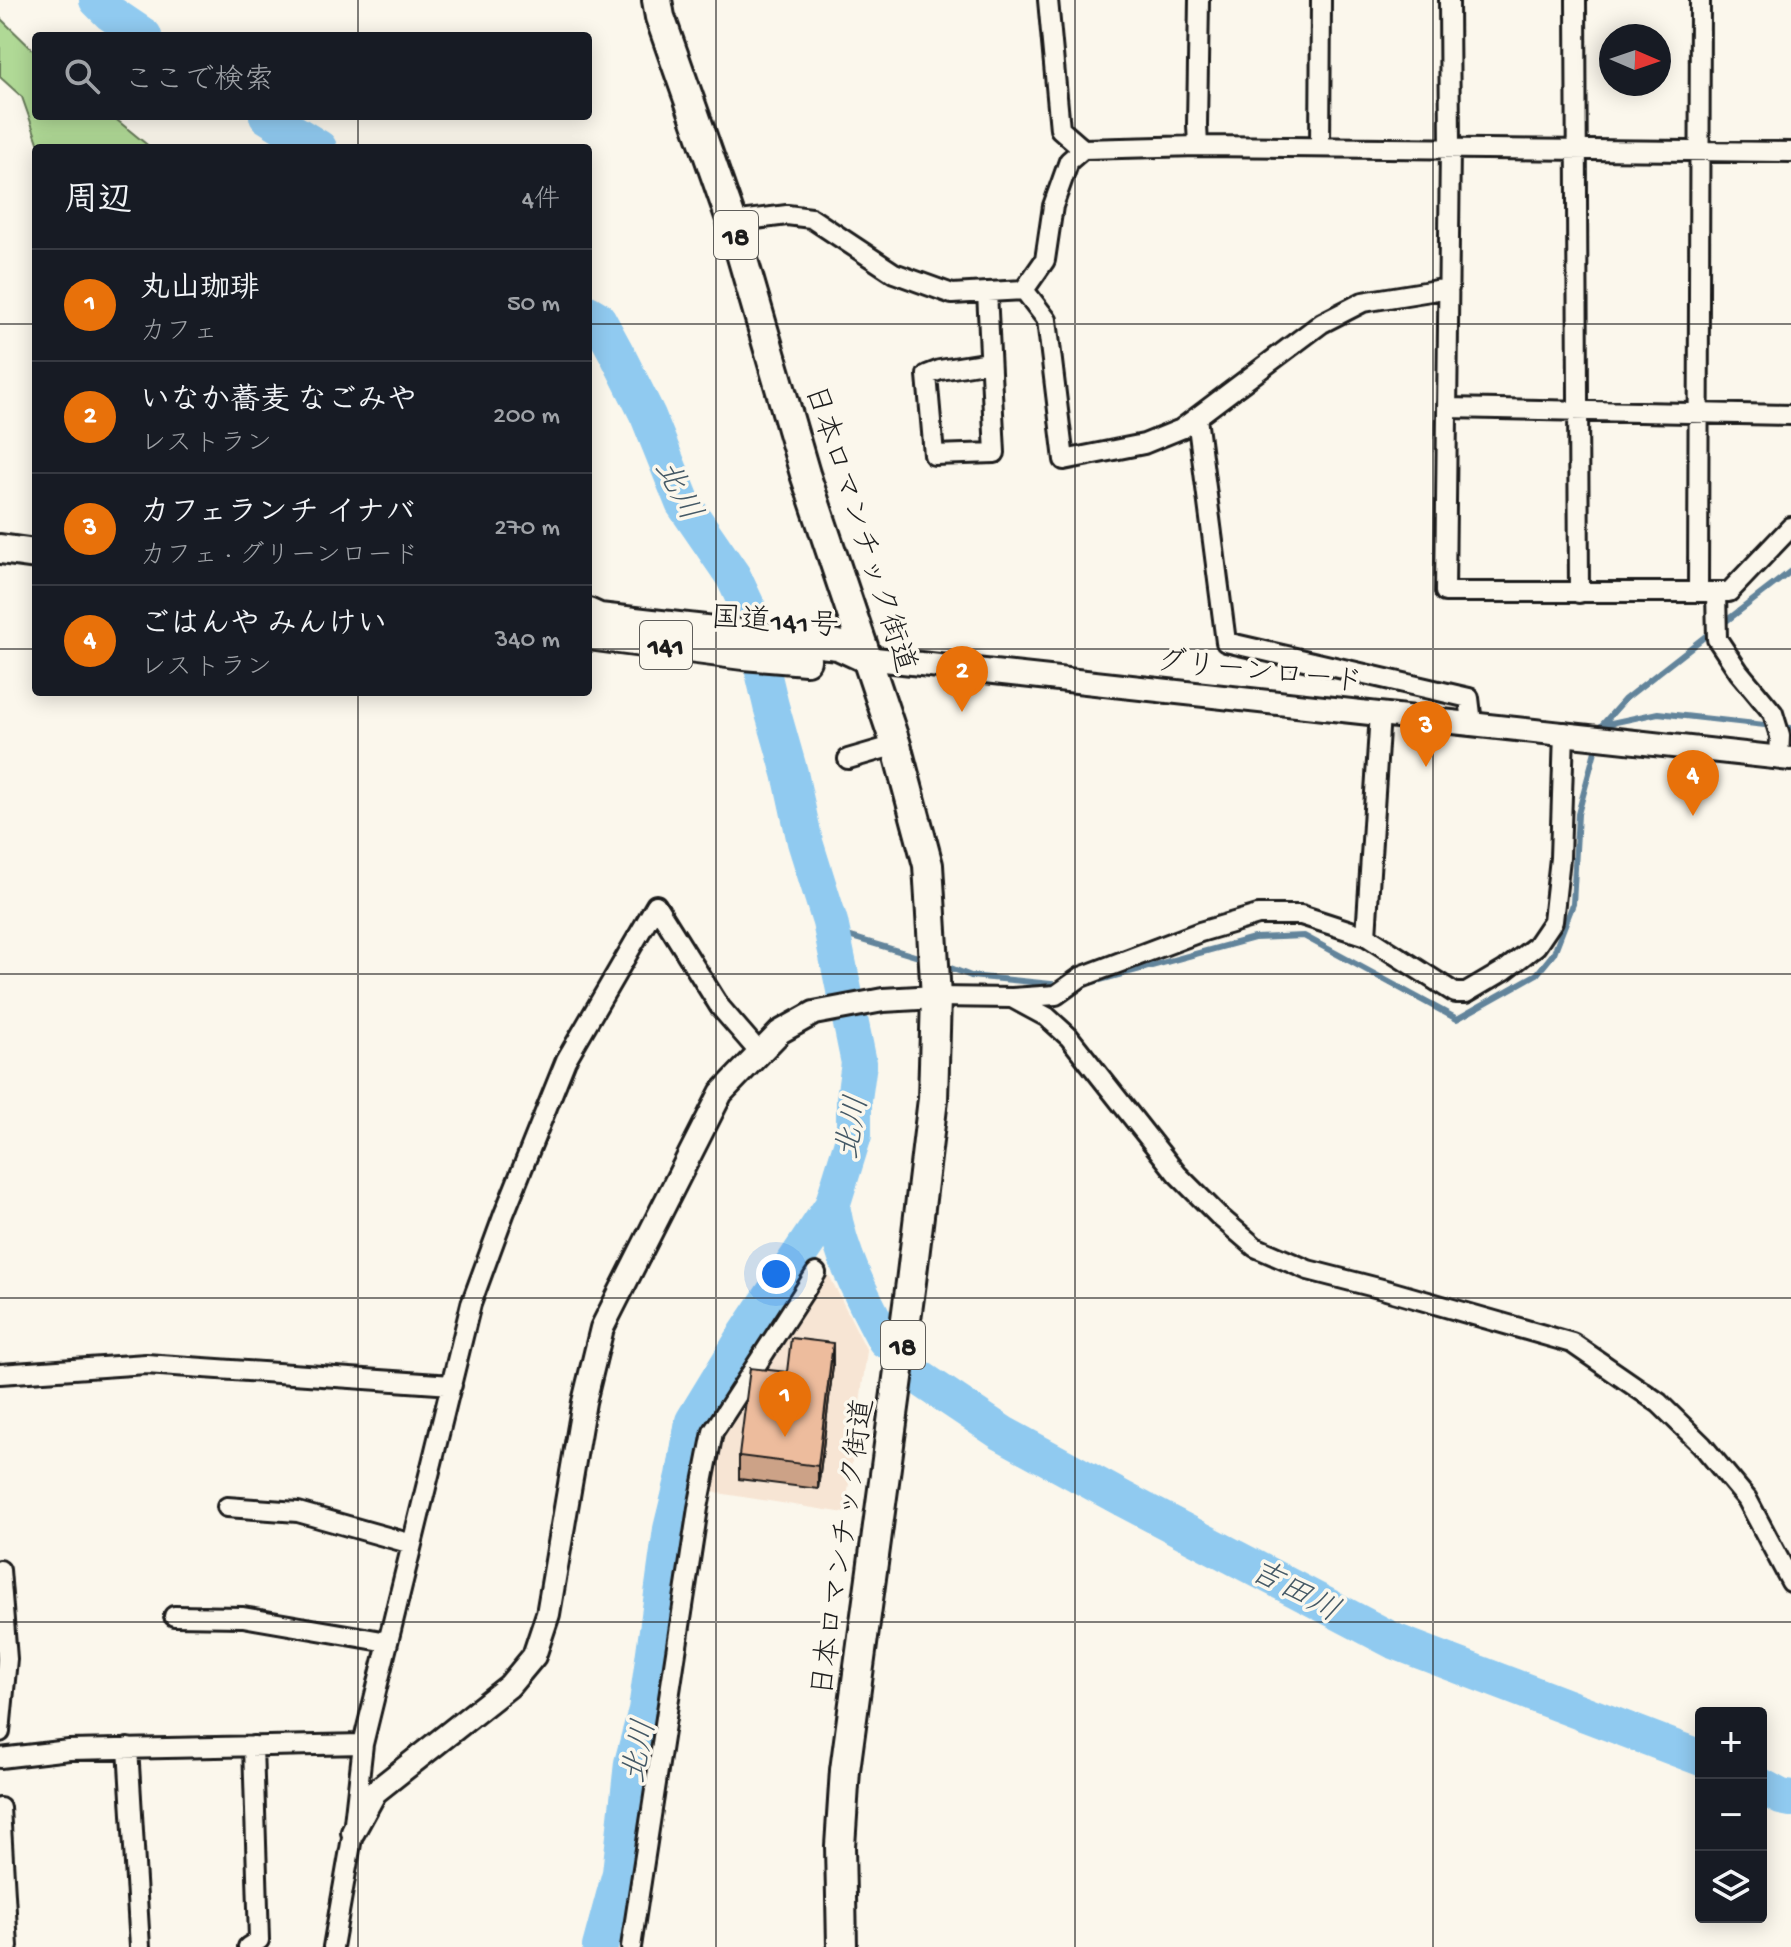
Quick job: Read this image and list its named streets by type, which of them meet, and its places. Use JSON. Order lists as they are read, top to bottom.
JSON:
{
  "streets": {
    "highway": [
      "18",
      "日本ロマンチック街道",
      "国道141号",
      "141"
    ],
    "street": ["グリーンロード"]
  },
  "crossings": [
    ["日本ロマンチック街道", "国道141号"],
    ["日本ロマンチック街道", "グリーンロード"],
    ["国道141号", "グリーンロード"]
  ],
  "water": ["北川", "吉田川"],
  "north": "right",
  "page": {
    "search": "ここで検索",
    "heading": ["周辺", "4件"],
    "list": [
      {
        "mark": "1",
        "name": "丸山珈琲",
        "note": "カフェ",
        "value": "50 m"
      },
      {
        "mark": "2",
        "name": "いなか蕎麦 なごみや",
        "note": "レストラン",
        "value": "200 m"
      },
      {
        "mark": "3",
        "name": "カフェランチ イナバ",
        "note": "カフェ · グリーンロード",
        "value": "270 m"
      },
      {
        "mark": "4",
        "name": "ごはんや みんけい",
        "note": "レストラン",
        "value": "340 m"
      }
    ],
    "pins": [
      "2",
      "3",
      "4",
      "1"
    ],
    "map_buttons": ["+", "−"]
  }
}
